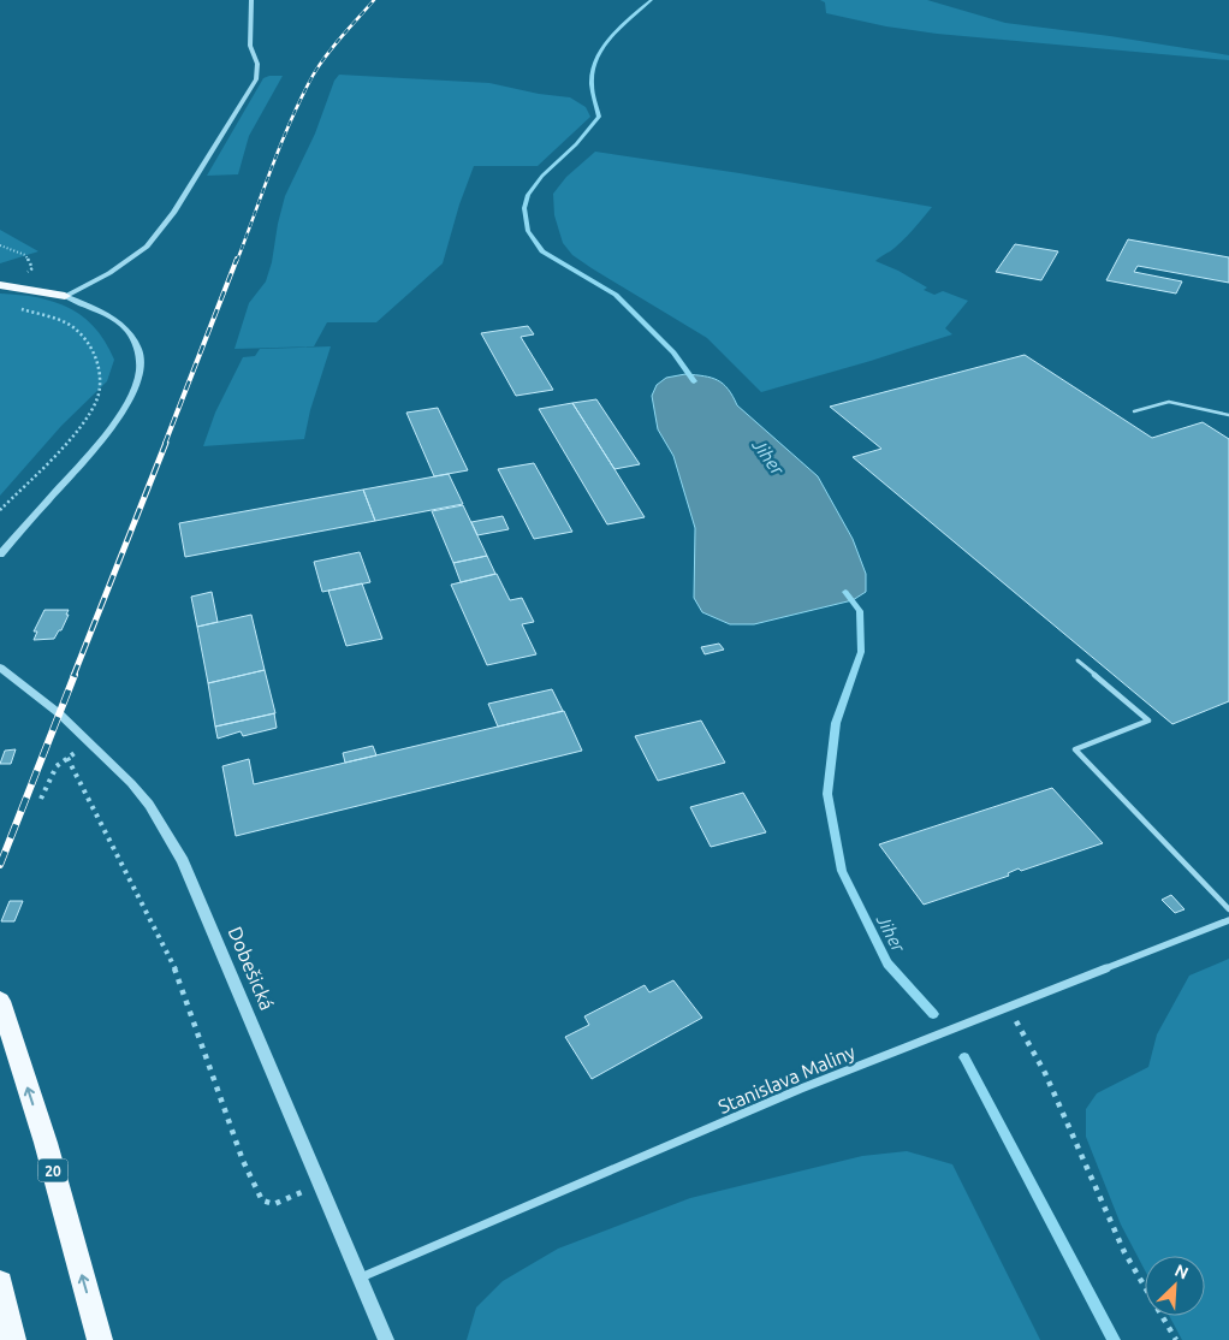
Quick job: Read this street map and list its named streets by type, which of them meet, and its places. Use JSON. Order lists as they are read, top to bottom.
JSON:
{
  "streets": {
    "highway": ["20"],
    "street": ["Dobešická", "Stanislava Maliny"]
  },
  "crossings": [
    ["Dobešická", "Stanislava Maliny"]
  ],
  "water": ["Jiher"],
  "north": "top right"
}
